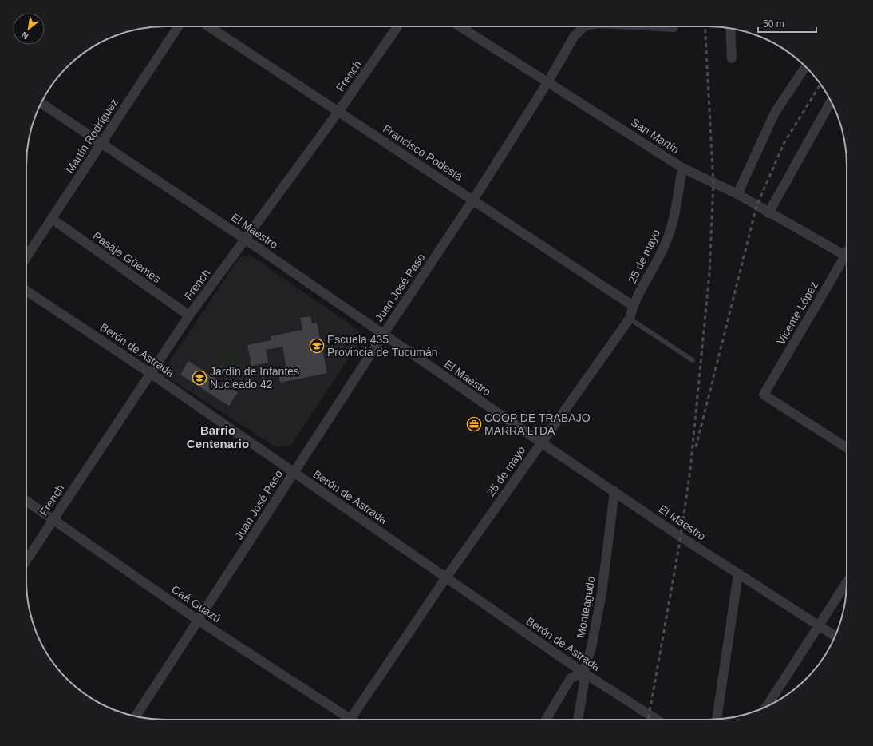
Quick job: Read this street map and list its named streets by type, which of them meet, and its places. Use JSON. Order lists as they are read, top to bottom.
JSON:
{
  "streets": {
    "street": [
      "French",
      "Martín Rodríguez",
      "San Martín",
      "Francisco Podestá",
      "El Maestro",
      "25 de mayo",
      "Pasaje Güemes",
      "Juan José Paso",
      "Vicente López",
      "Berón de Astrada",
      "Caá Guazú",
      "Monteagudo"
    ]
  },
  "crossings": [
    ["French", "Francisco Podestá"],
    ["French", "El Maestro"],
    ["French", "Pasaje Güemes"],
    ["French", "Berón de Astrada"],
    ["French", "Caá Guazú"],
    ["Martín Rodríguez", "El Maestro"],
    ["Martín Rodríguez", "Pasaje Güemes"],
    ["San Martín", "25 de mayo"],
    ["San Martín", "Juan José Paso"],
    ["Francisco Podestá", "25 de mayo"],
    ["Francisco Podestá", "Juan José Paso"],
    ["El Maestro", "25 de mayo"],
    ["El Maestro", "Juan José Paso"],
    ["El Maestro", "Monteagudo"],
    ["25 de mayo", "Berón de Astrada"],
    ["Juan José Paso", "Berón de Astrada"],
    ["Juan José Paso", "Caá Guazú"],
    ["Berón de Astrada", "Monteagudo"]
  ],
  "districts": ["Barrio Centenario"],
  "places": {
    "school or university": ["Escuela 435 Provincia de Tucumán", "Jardín de Infantes Nucleado 42"],
    "office": ["COOP DE TRABAJO MARRA LTDA"]
  },
  "scale_bar": "50 m",
  "north": "bottom left"
}
